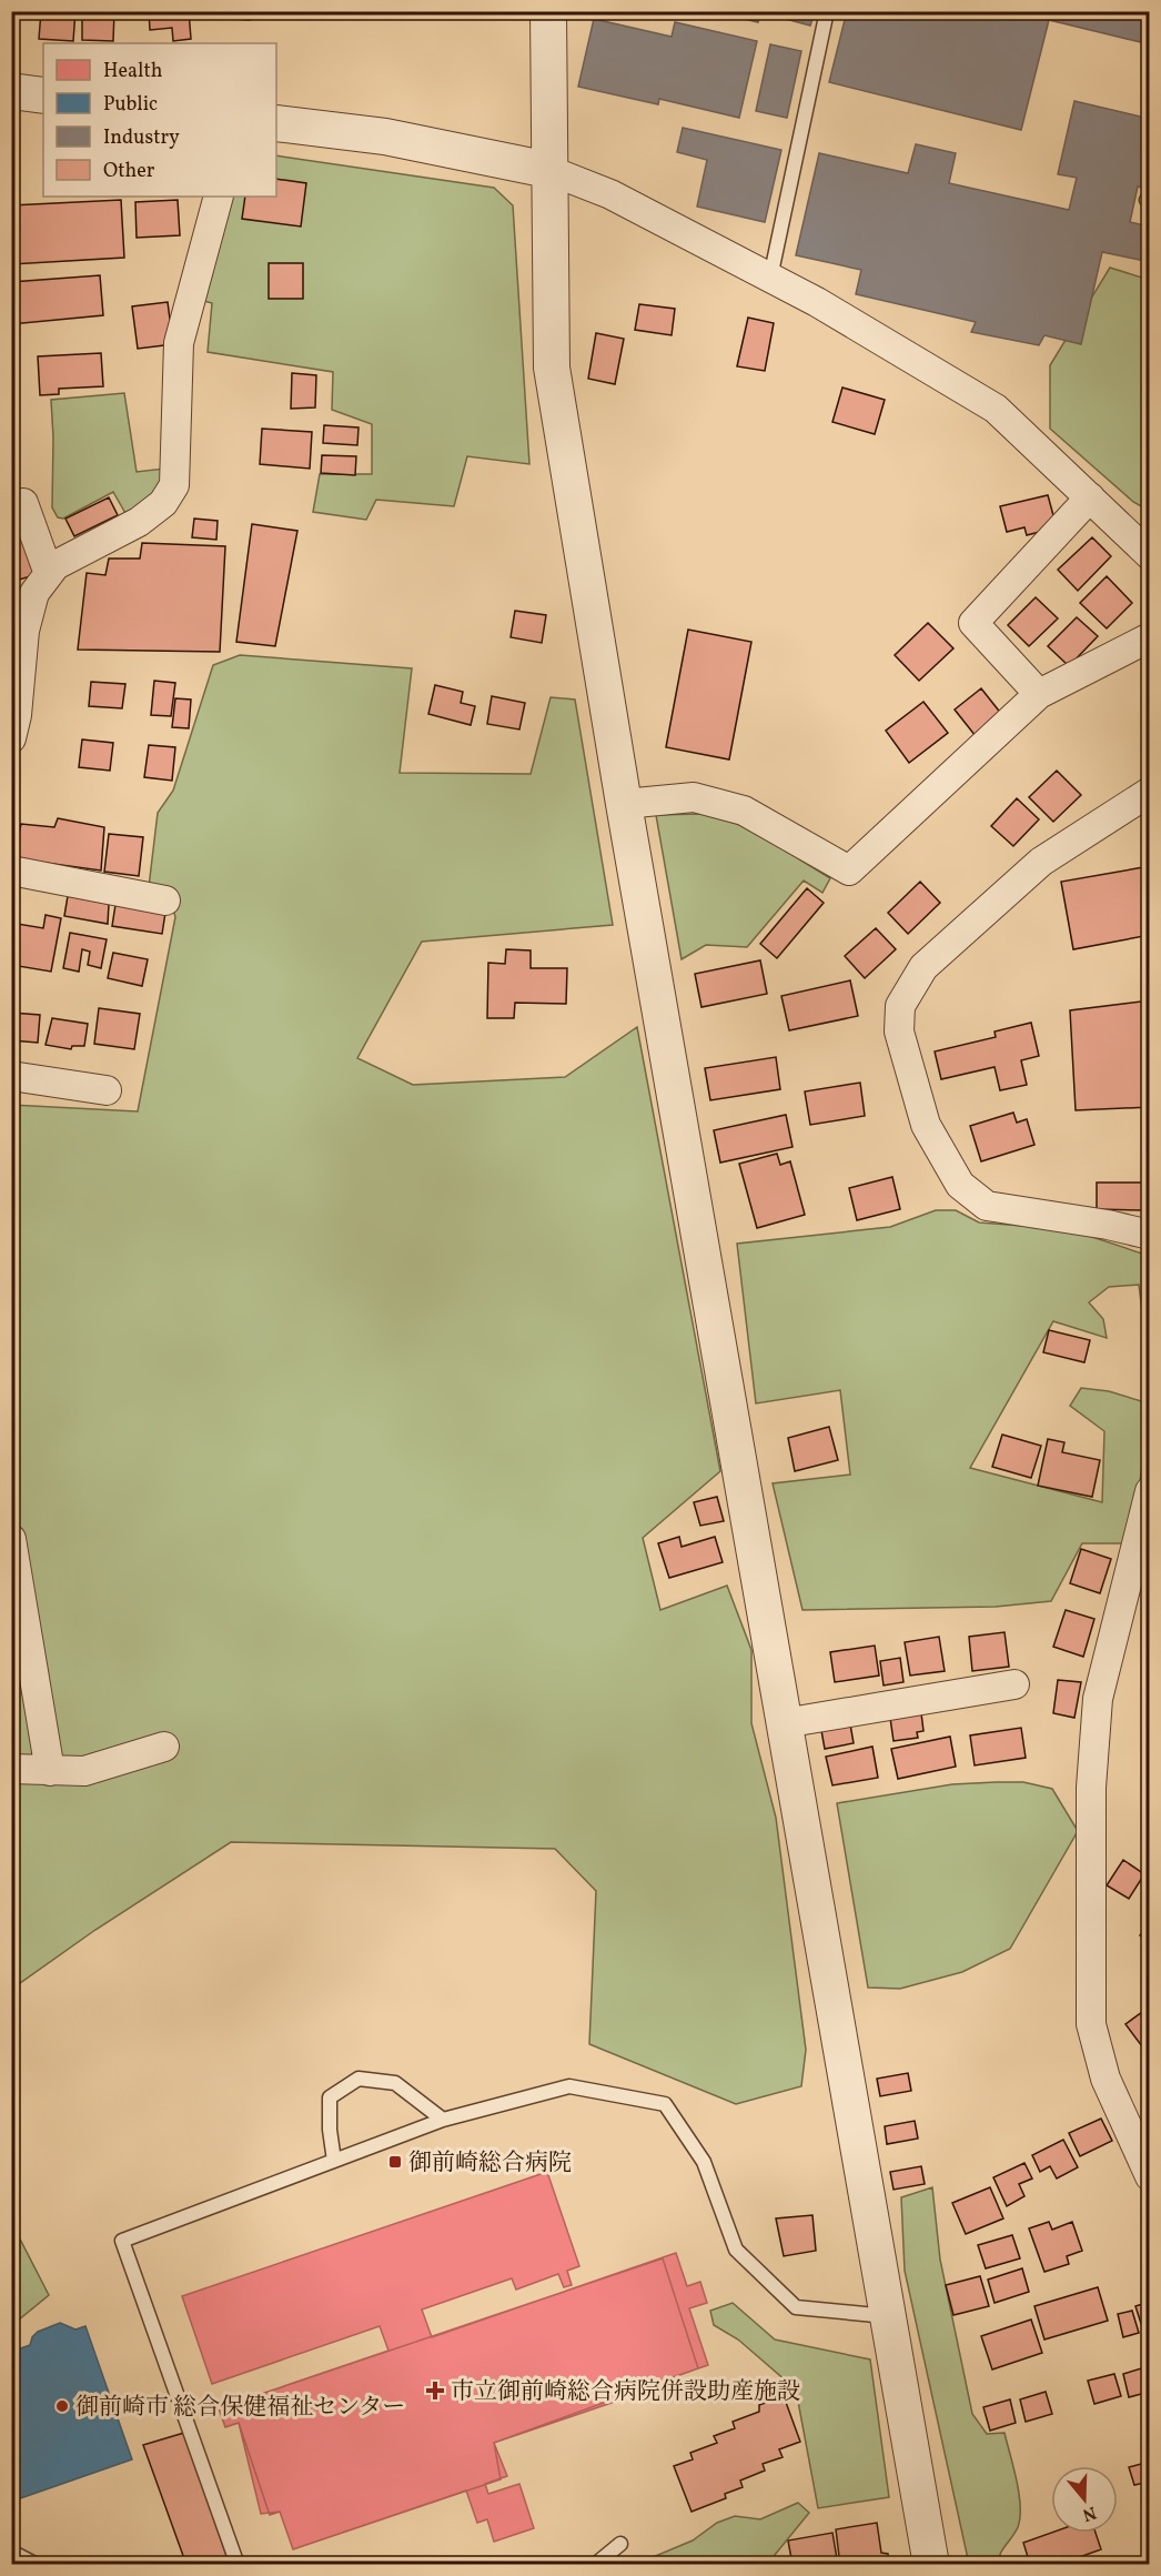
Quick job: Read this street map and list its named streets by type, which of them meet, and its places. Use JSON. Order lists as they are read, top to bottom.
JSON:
{
  "places": {
    "transit": ["御前崎総合病院"],
    "health": ["市立御前崎総合病院併設助産施設"],
    "other": ["御前崎市 総合保健福祉センター"]
  },
  "legend": [
    "Health",
    "Public",
    "Industry",
    "Other"
  ],
  "north": "bottom"
}
